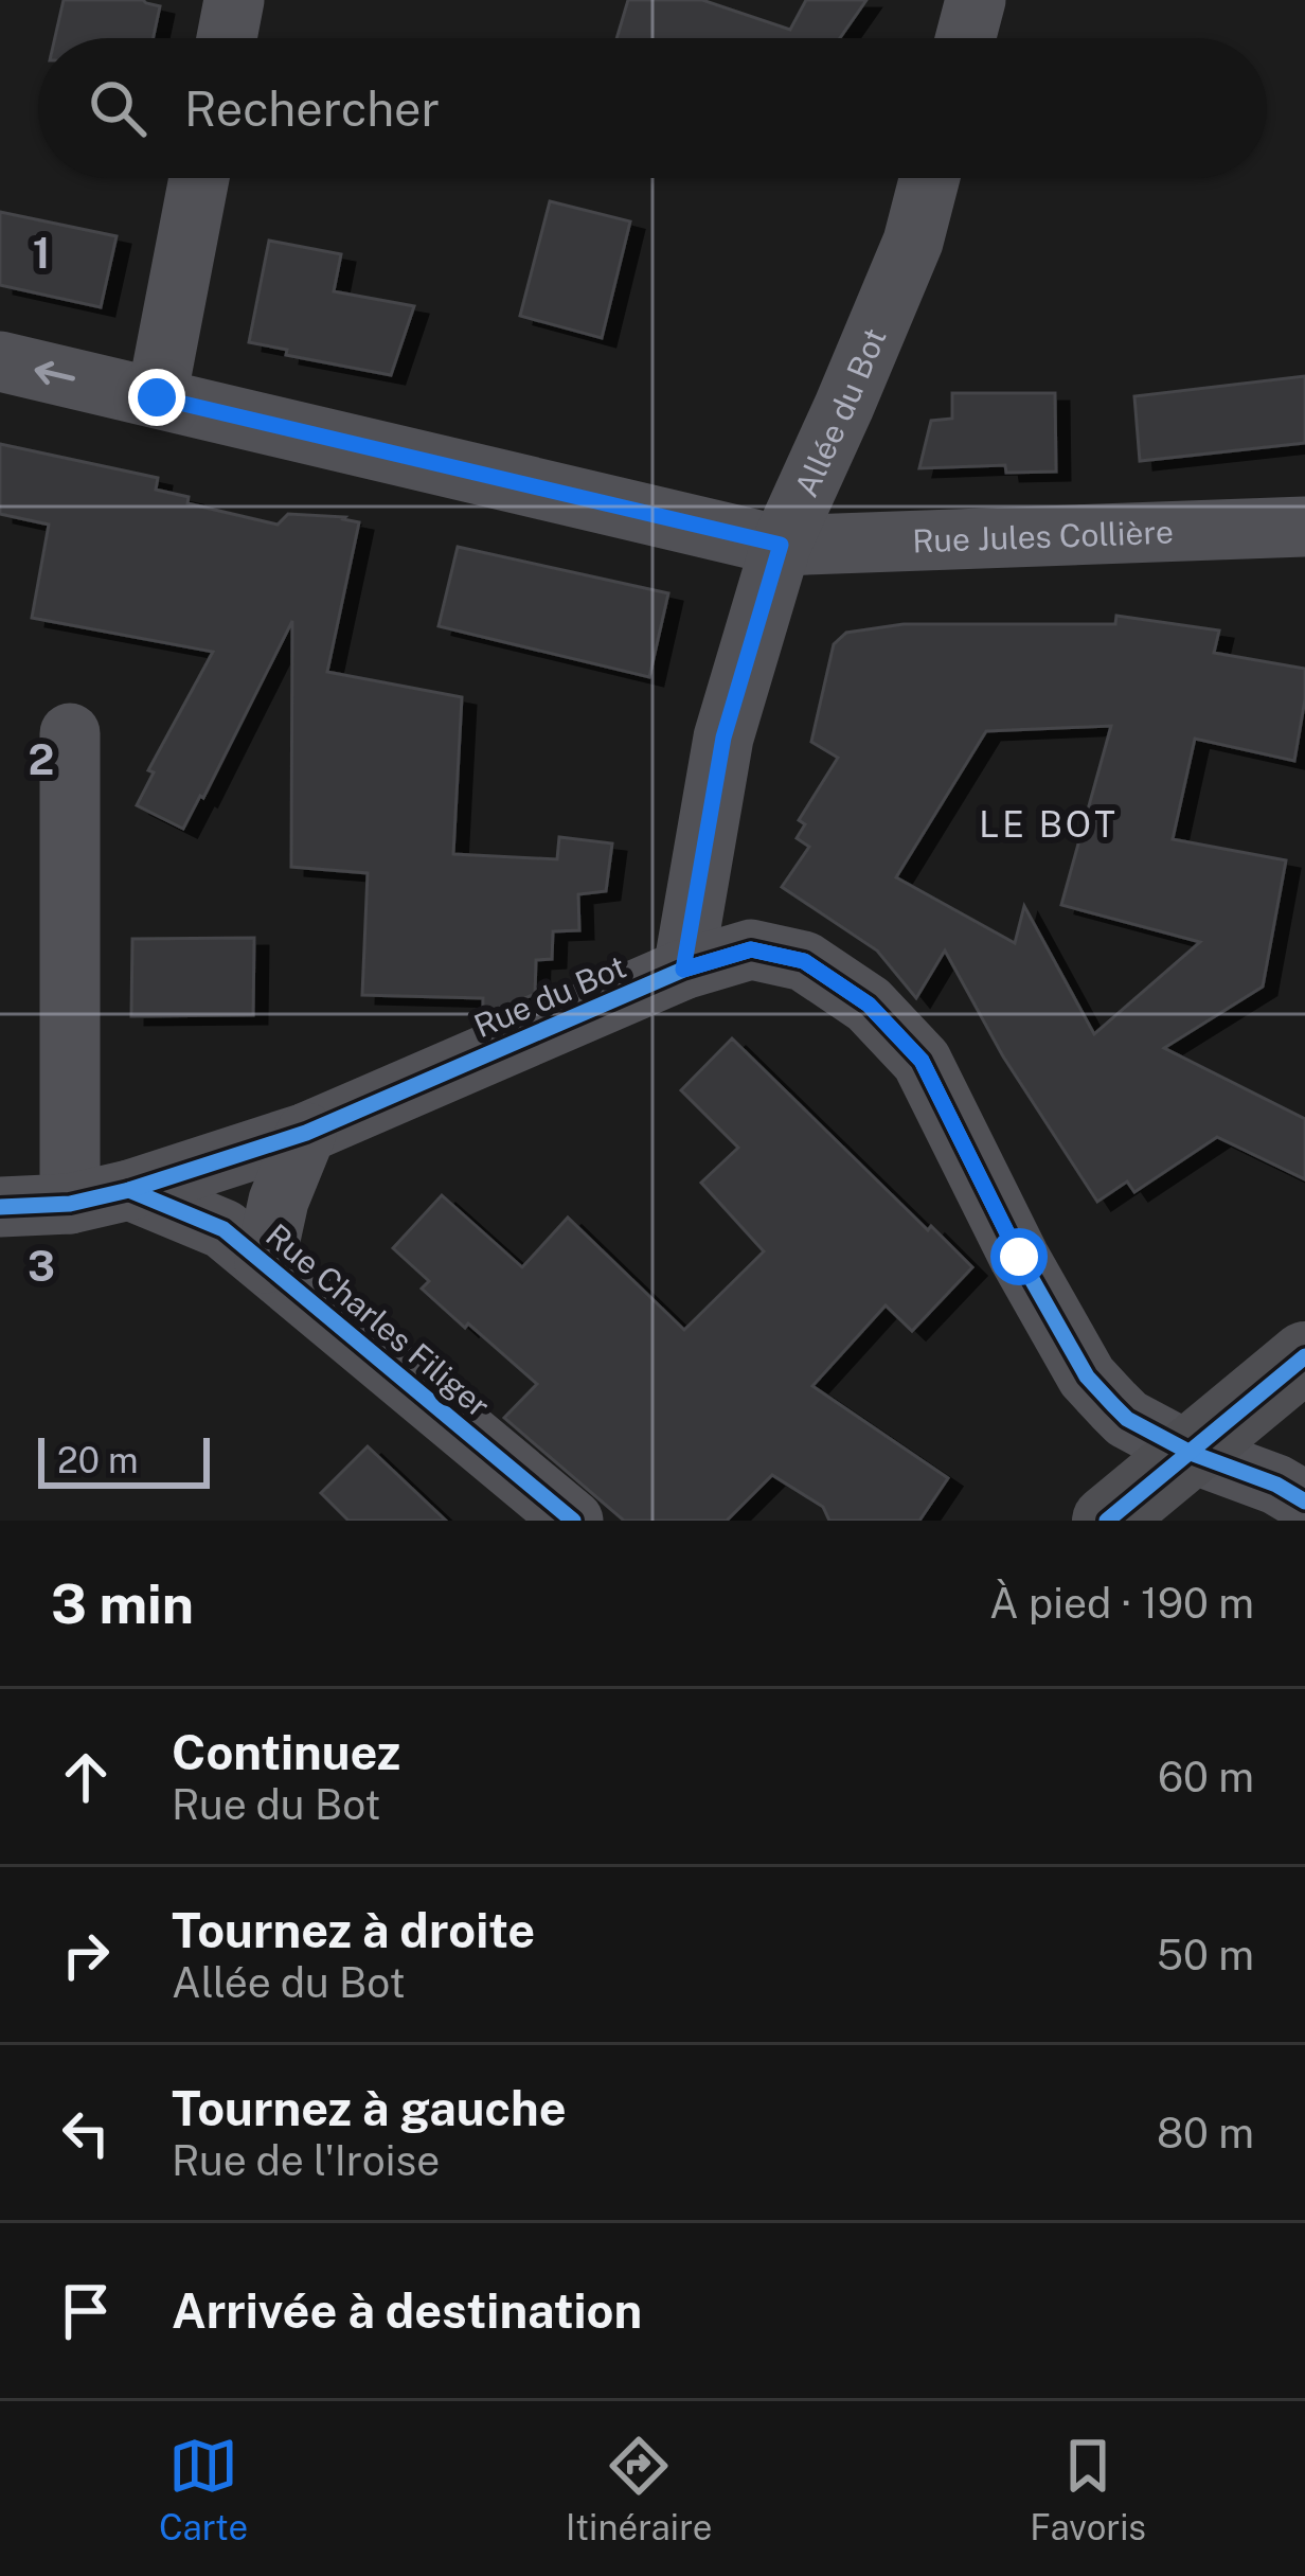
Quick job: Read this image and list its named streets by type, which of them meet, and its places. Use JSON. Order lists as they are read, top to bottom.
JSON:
{
  "streets": {
    "street": [
      "Allée du Bot",
      "Rue Jules Collière",
      "Rue du Bot",
      "Rue Charles Filiger"
    ]
  },
  "crossings": [
    ["Allée du Bot", "Rue Jules Collière"],
    ["Allée du Bot", "Rue du Bot"],
    ["Rue du Bot", "Rue Charles Filiger"]
  ],
  "districts": ["LE BOT"],
  "scale_bar": "20 m",
  "page": {
    "search": "Rechercher",
    "scale": "20 m",
    "heading": ["3 min", "À pied · 190 m"],
    "list": [
      ["Continuez", "Rue du Bot", "60 m"],
      ["Tournez à droite", "Allée du Bot", "50 m"],
      ["Tournez à gauche", "Rue de l'Iroise", "80 m"],
      "Arrivée à destination"
    ],
    "nav": ["Carte", "Itinéraire", "Favoris"]
  },
  "grid": {
    "rows": ["1", "2", "3"]
  }
}
